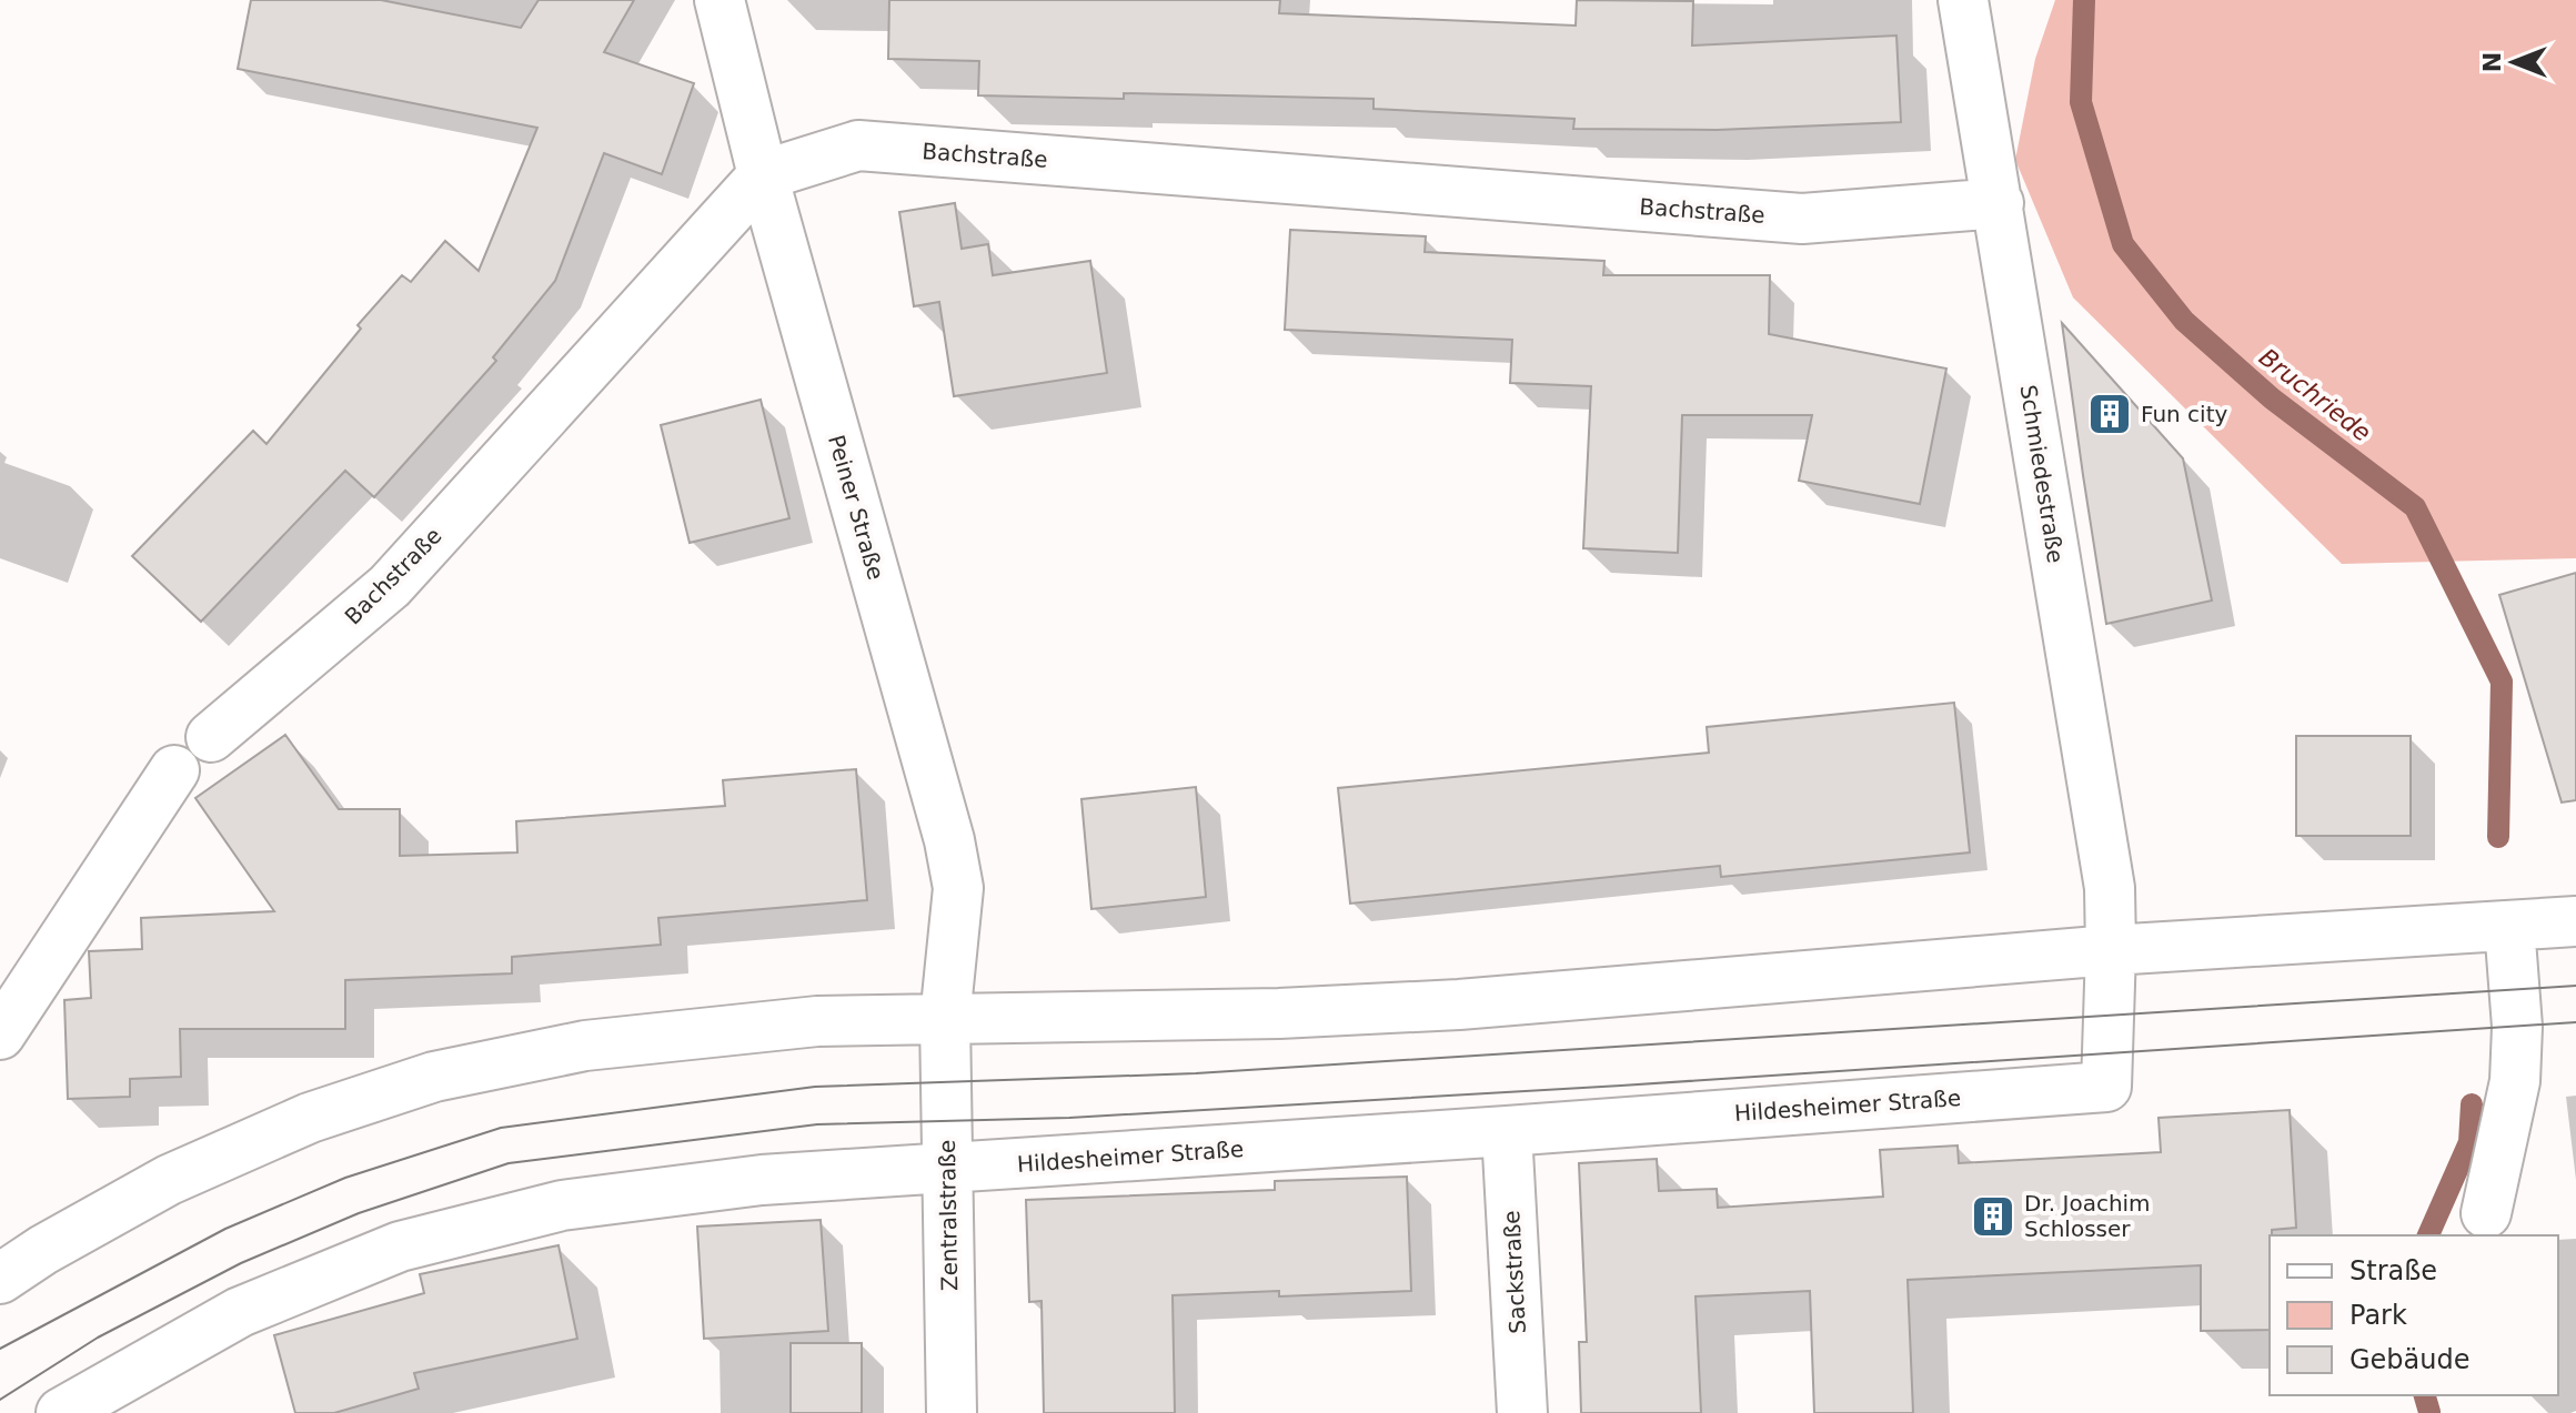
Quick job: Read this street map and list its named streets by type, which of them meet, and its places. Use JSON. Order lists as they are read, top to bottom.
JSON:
{
  "streets": {
    "street": [
      "Bachstraße",
      "Schmiedestraße",
      "Peiner Straße",
      "Hildesheimer Straße",
      "Zentralstraße",
      "Sackstraße"
    ]
  },
  "crossings": [
    ["Bachstraße", "Schmiedestraße"],
    ["Bachstraße", "Peiner Straße"],
    ["Schmiedestraße", "Hildesheimer Straße"],
    ["Peiner Straße", "Zentralstraße"],
    ["Hildesheimer Straße", "Zentralstraße"],
    ["Hildesheimer Straße", "Sackstraße"]
  ],
  "water": ["Bruchriede"],
  "places": {
    "building": ["Fun city", "Dr. Joachim Schlosser"]
  },
  "legend": ["Straße", "Park", "Gebäude"],
  "north": "left"
}
